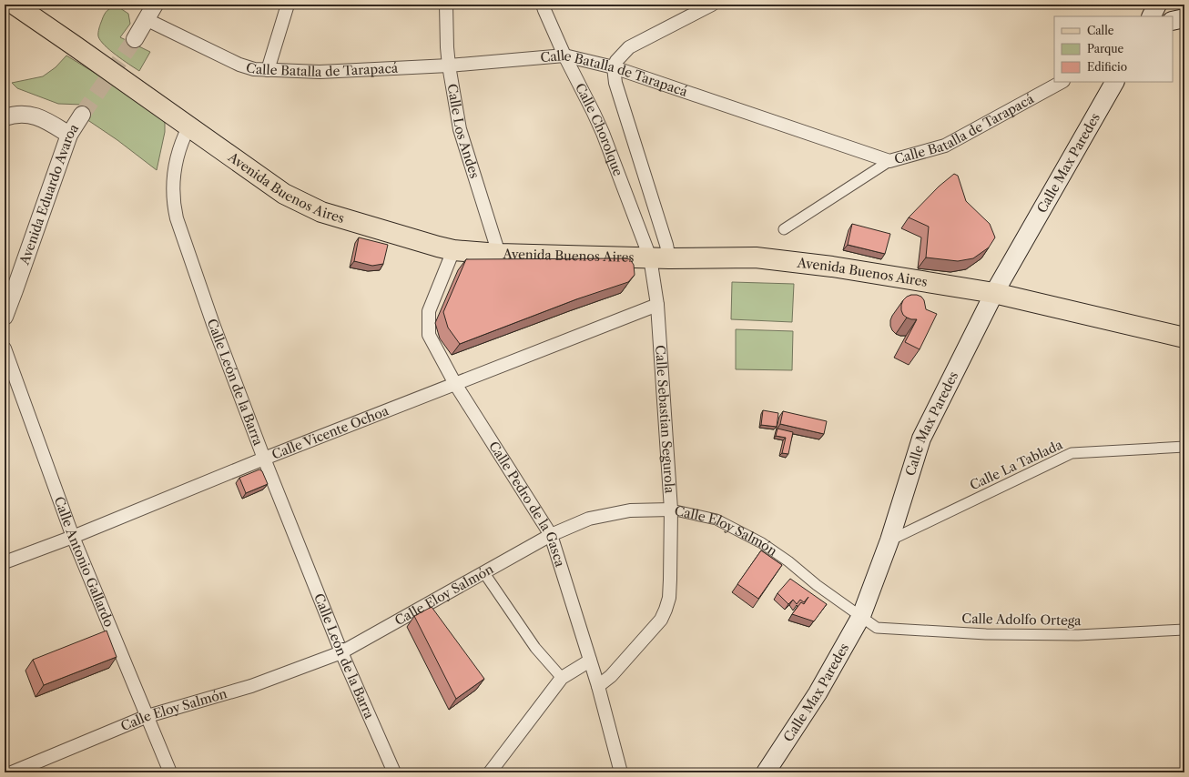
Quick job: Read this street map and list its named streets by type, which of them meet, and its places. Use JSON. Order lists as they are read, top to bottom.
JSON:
{
  "streets": {
    "main road": ["Calle Max Paredes", "Avenida Buenos Aires"],
    "street": [
      "Calle Batalla de Tarapacá",
      "Calle Chorolque",
      "Calle Los Andes",
      "Avenida Eduardo Avaroa",
      "Calle León de la Barra",
      "Calle Sebastian Segurola",
      "Calle Vicente Ochoa",
      "Calle La Tablada",
      "Calle Pedro de la Gasca",
      "Calle Eloy Salmón",
      "Calle Antonio Gallardo",
      "Calle Adolfo Ortega"
    ]
  },
  "crossings": [
    ["Calle Batalla de Tarapacá", "Calle Chorolque"],
    ["Calle Batalla de Tarapacá", "Calle Los Andes"],
    ["Calle Chorolque", "Avenida Buenos Aires"],
    ["Calle Chorolque", "Calle Sebastian Segurola"],
    ["Calle Los Andes", "Avenida Buenos Aires"],
    ["Calle Max Paredes", "Avenida Buenos Aires"],
    ["Calle Max Paredes", "Calle La Tablada"],
    ["Calle Max Paredes", "Calle Eloy Salmón"],
    ["Calle Max Paredes", "Calle Adolfo Ortega"],
    ["Avenida Buenos Aires", "Calle León de la Barra"],
    ["Avenida Buenos Aires", "Calle Sebastian Segurola"],
    ["Avenida Buenos Aires", "Calle Pedro de la Gasca"],
    ["Calle León de la Barra", "Calle Vicente Ochoa"],
    ["Calle León de la Barra", "Calle Eloy Salmón"],
    ["Calle Sebastian Segurola", "Calle Vicente Ochoa"],
    ["Calle Sebastian Segurola", "Calle Pedro de la Gasca"],
    ["Calle Sebastian Segurola", "Calle Eloy Salmón"],
    ["Calle Vicente Ochoa", "Calle Pedro de la Gasca"],
    ["Calle Vicente Ochoa", "Calle Antonio Gallardo"],
    ["Calle Pedro de la Gasca", "Calle Eloy Salmón"],
    ["Calle Eloy Salmón", "Calle Antonio Gallardo"],
    ["Calle Eloy Salmón", "Calle Adolfo Ortega"]
  ],
  "legend": ["Calle", "Parque", "Edificio"]
}
